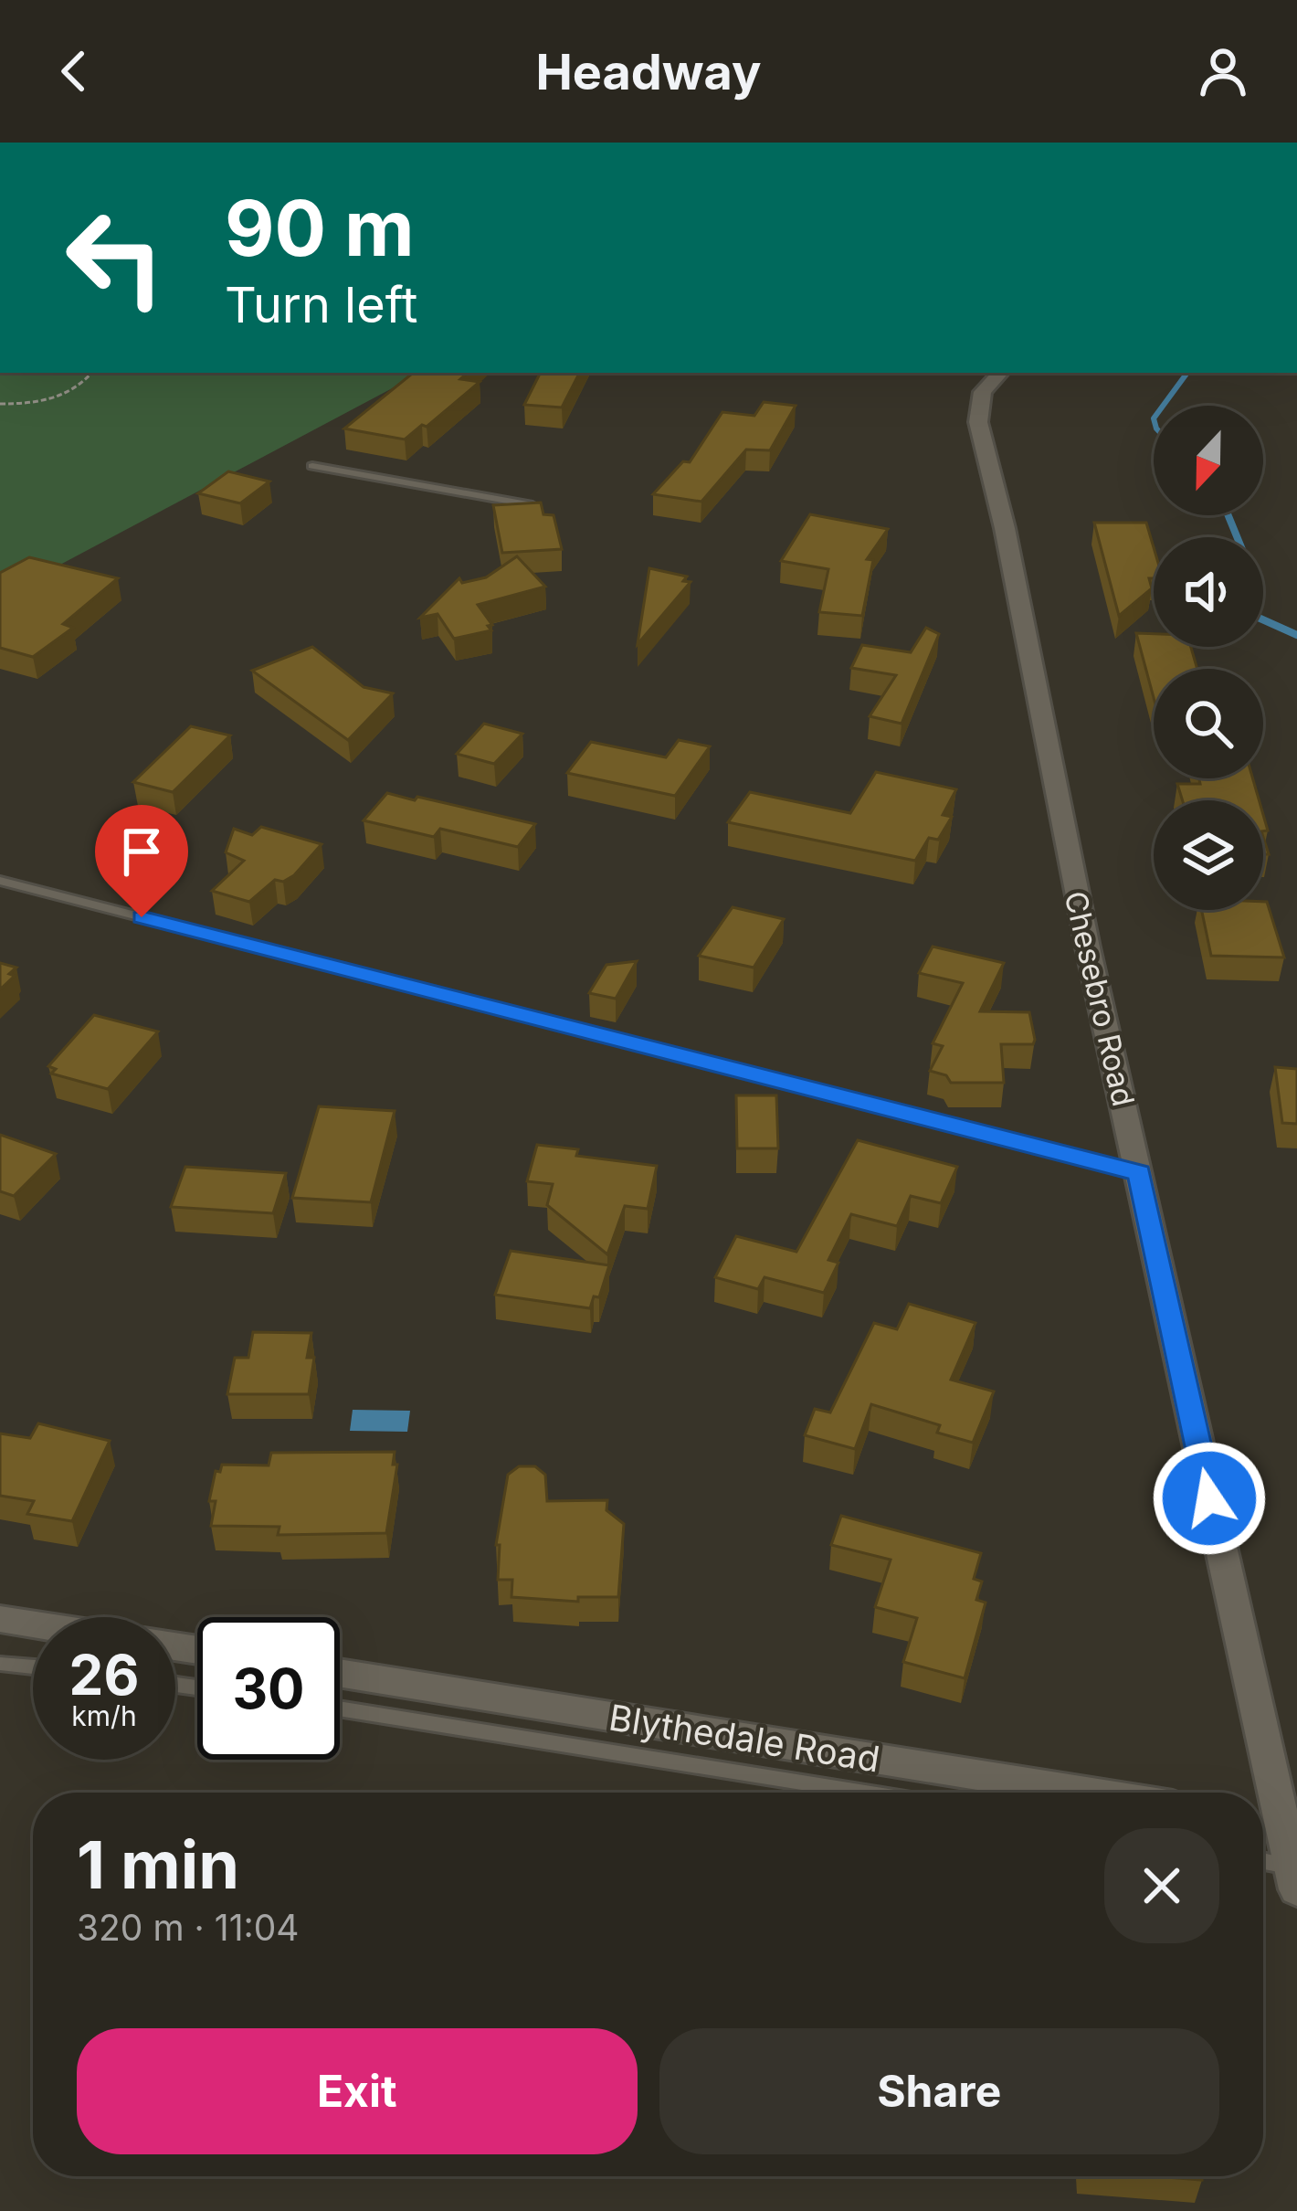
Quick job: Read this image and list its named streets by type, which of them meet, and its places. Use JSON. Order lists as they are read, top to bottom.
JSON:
{
  "streets": {
    "street": ["Chesebro Road", "Blythedale Road"]
  },
  "north": "bottom",
  "page": {
    "header": "Headway",
    "turn": ["90 m", "Turn left"],
    "speed": "26 km/h",
    "limit": "30",
    "heading": ["1 min", "320 m · 11:04"],
    "buttons": ["Exit", "Share"]
  }
}
